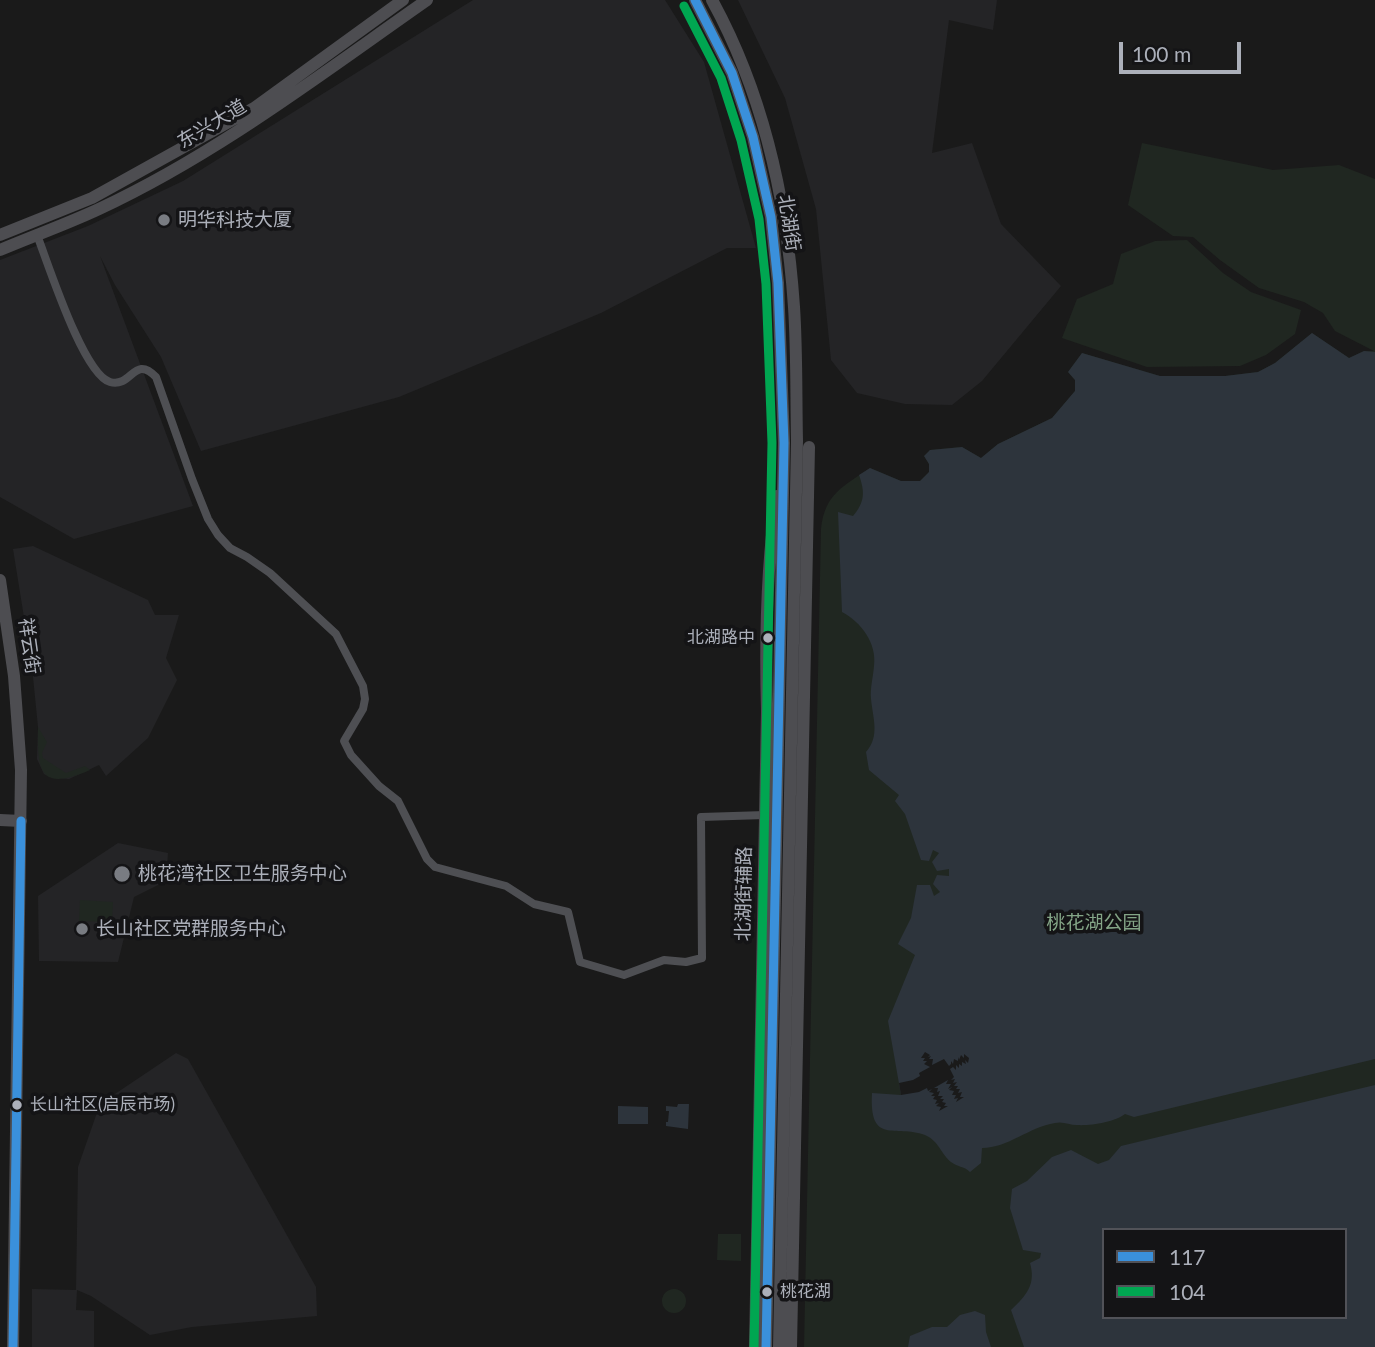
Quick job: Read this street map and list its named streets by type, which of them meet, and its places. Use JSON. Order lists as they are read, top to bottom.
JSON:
{
  "streets": {
    "main road": [
      "东兴大道",
      "北湖街",
      "祥云街",
      "北湖街辅路"
    ]
  },
  "crossings": [
    ["北湖街", "北湖街辅路"]
  ],
  "parks": ["桃花湖公园"],
  "places": [
    "明华科技大厦",
    "北湖路中",
    "桃花湾社区卫生服务中心",
    "长山社区党群服务中心",
    "长山社区(启辰市场)",
    "桃花湖"
  ],
  "lines": ["transit line 117", "transit line 104"],
  "legend": ["117", "104"],
  "scale_bar": "100 m"
}
